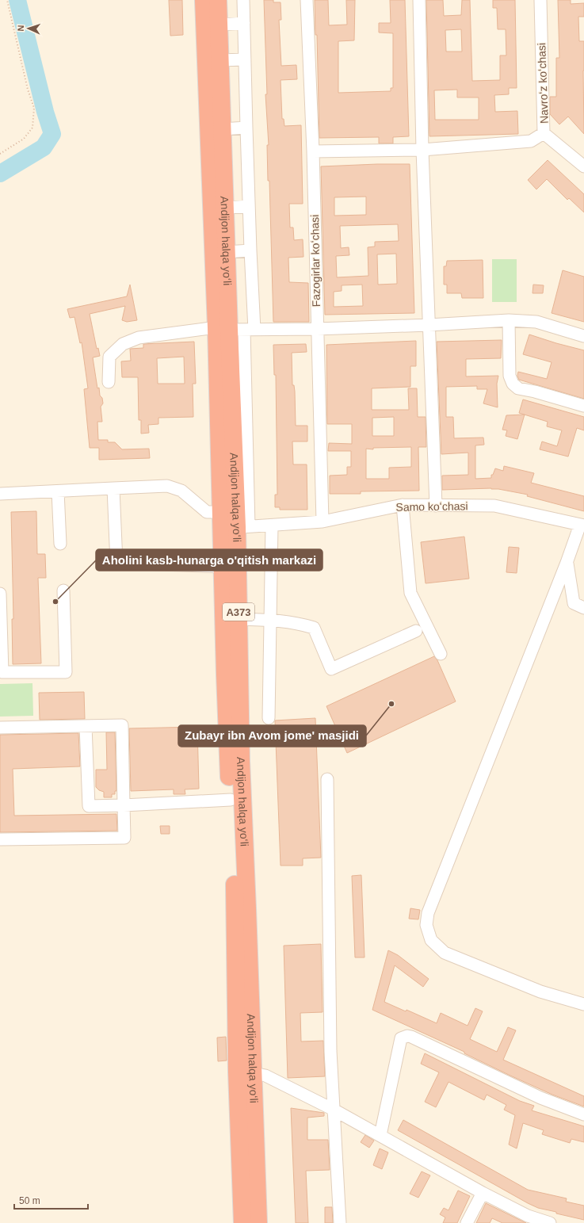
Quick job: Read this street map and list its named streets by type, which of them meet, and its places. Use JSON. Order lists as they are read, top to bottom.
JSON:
{
  "streets": {
    "highway": ["Andijon halqa yo‘li", "A373"],
    "street": ["Navroʻz koʻchasi", "Fazogirlar koʻchasi", "Samo koʻchasi"]
  },
  "crossings": [
    ["Andijon halqa yo‘li", "Samo koʻchasi"],
    ["Fazogirlar koʻchasi", "Samo koʻchasi"]
  ],
  "places": ["Aholini kasb-hunarga o'qitish markazi", "Zubayr ibn Avom jome' masjidi"],
  "scale_bar": "50 m",
  "north": "left"
}
